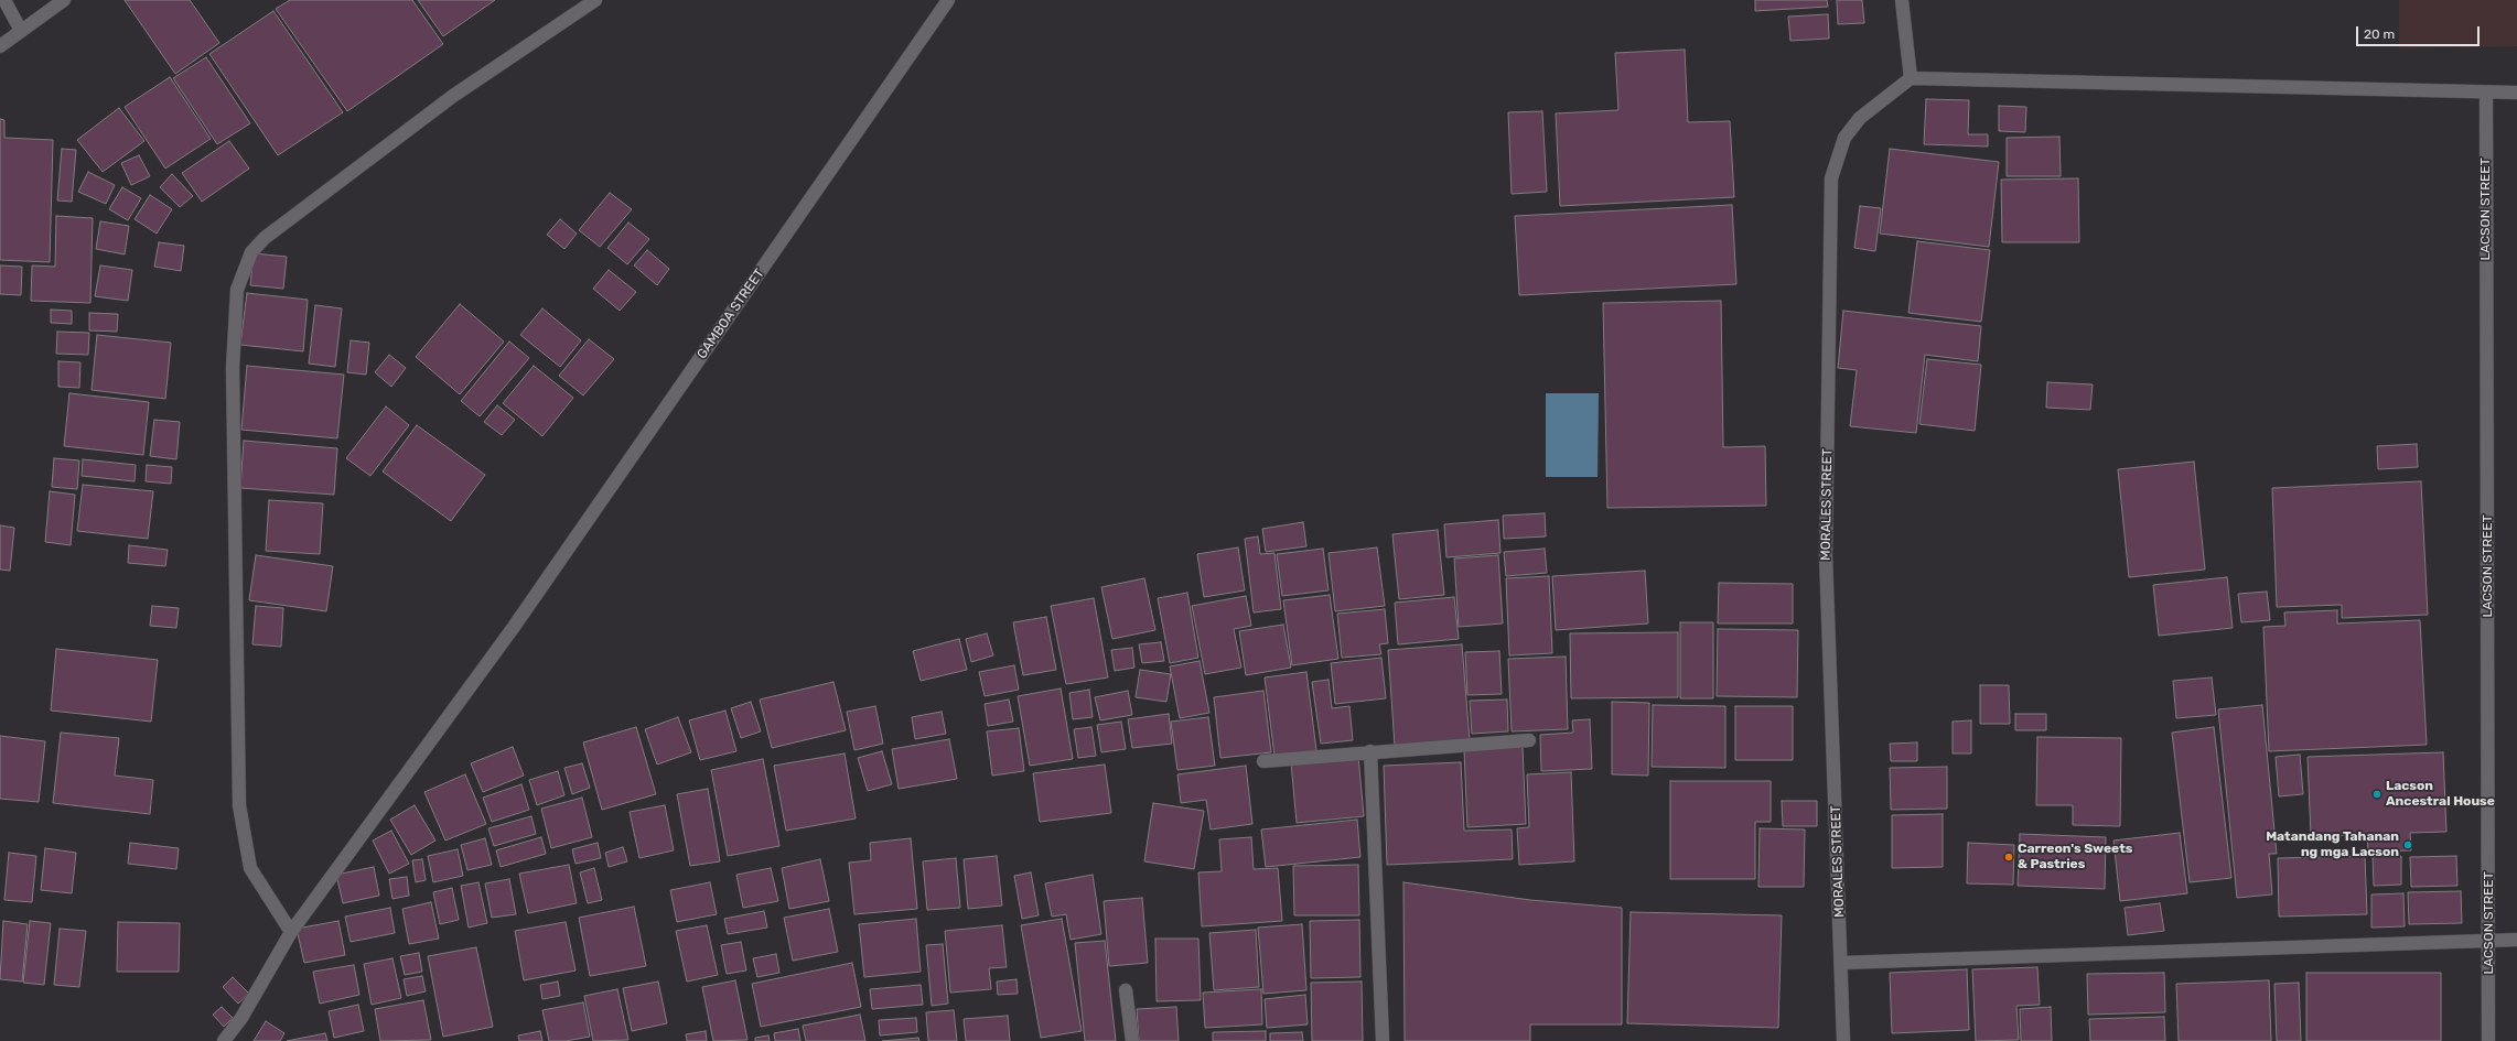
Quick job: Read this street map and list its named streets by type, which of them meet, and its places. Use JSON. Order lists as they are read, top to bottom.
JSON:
{
  "streets": {
    "street": ["LACSON STREET", "GAMBOA STREET", "MORALES STREET"]
  },
  "places": ["Lacson Ancestral House", "Matandang Tahanan ng mga Lacson", "Carreon's Sweets & Pastries"],
  "scale_bar": "20 m"
}
